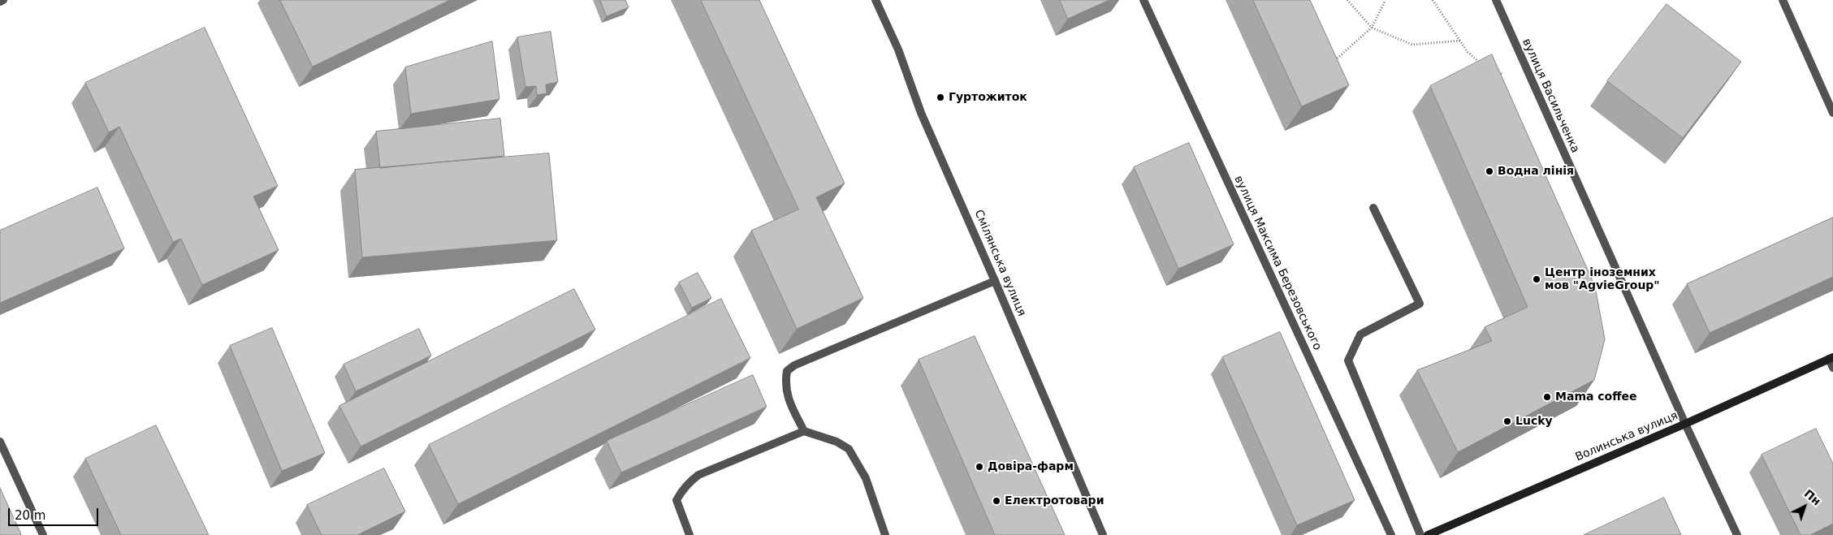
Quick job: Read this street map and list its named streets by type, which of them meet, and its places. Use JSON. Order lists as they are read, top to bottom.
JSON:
{
  "streets": {
    "street": [
      "вулиця Васильченка",
      "Смілянська вулиця",
      "вулиця Максима Березовського",
      "Волинська вулиця"
    ]
  },
  "crossings": [
    ["вулиця Васильченка", "Волинська вулиця"]
  ],
  "places": [
    "Гуртожиток",
    "Водна лінія",
    "Центр іноземних мов \"AgvieGroup\"",
    "Mama coffee",
    "Lucky",
    "Довіра-фарм",
    "Електротовари"
  ],
  "scale_bar": "20 m",
  "north": "top right"
}
